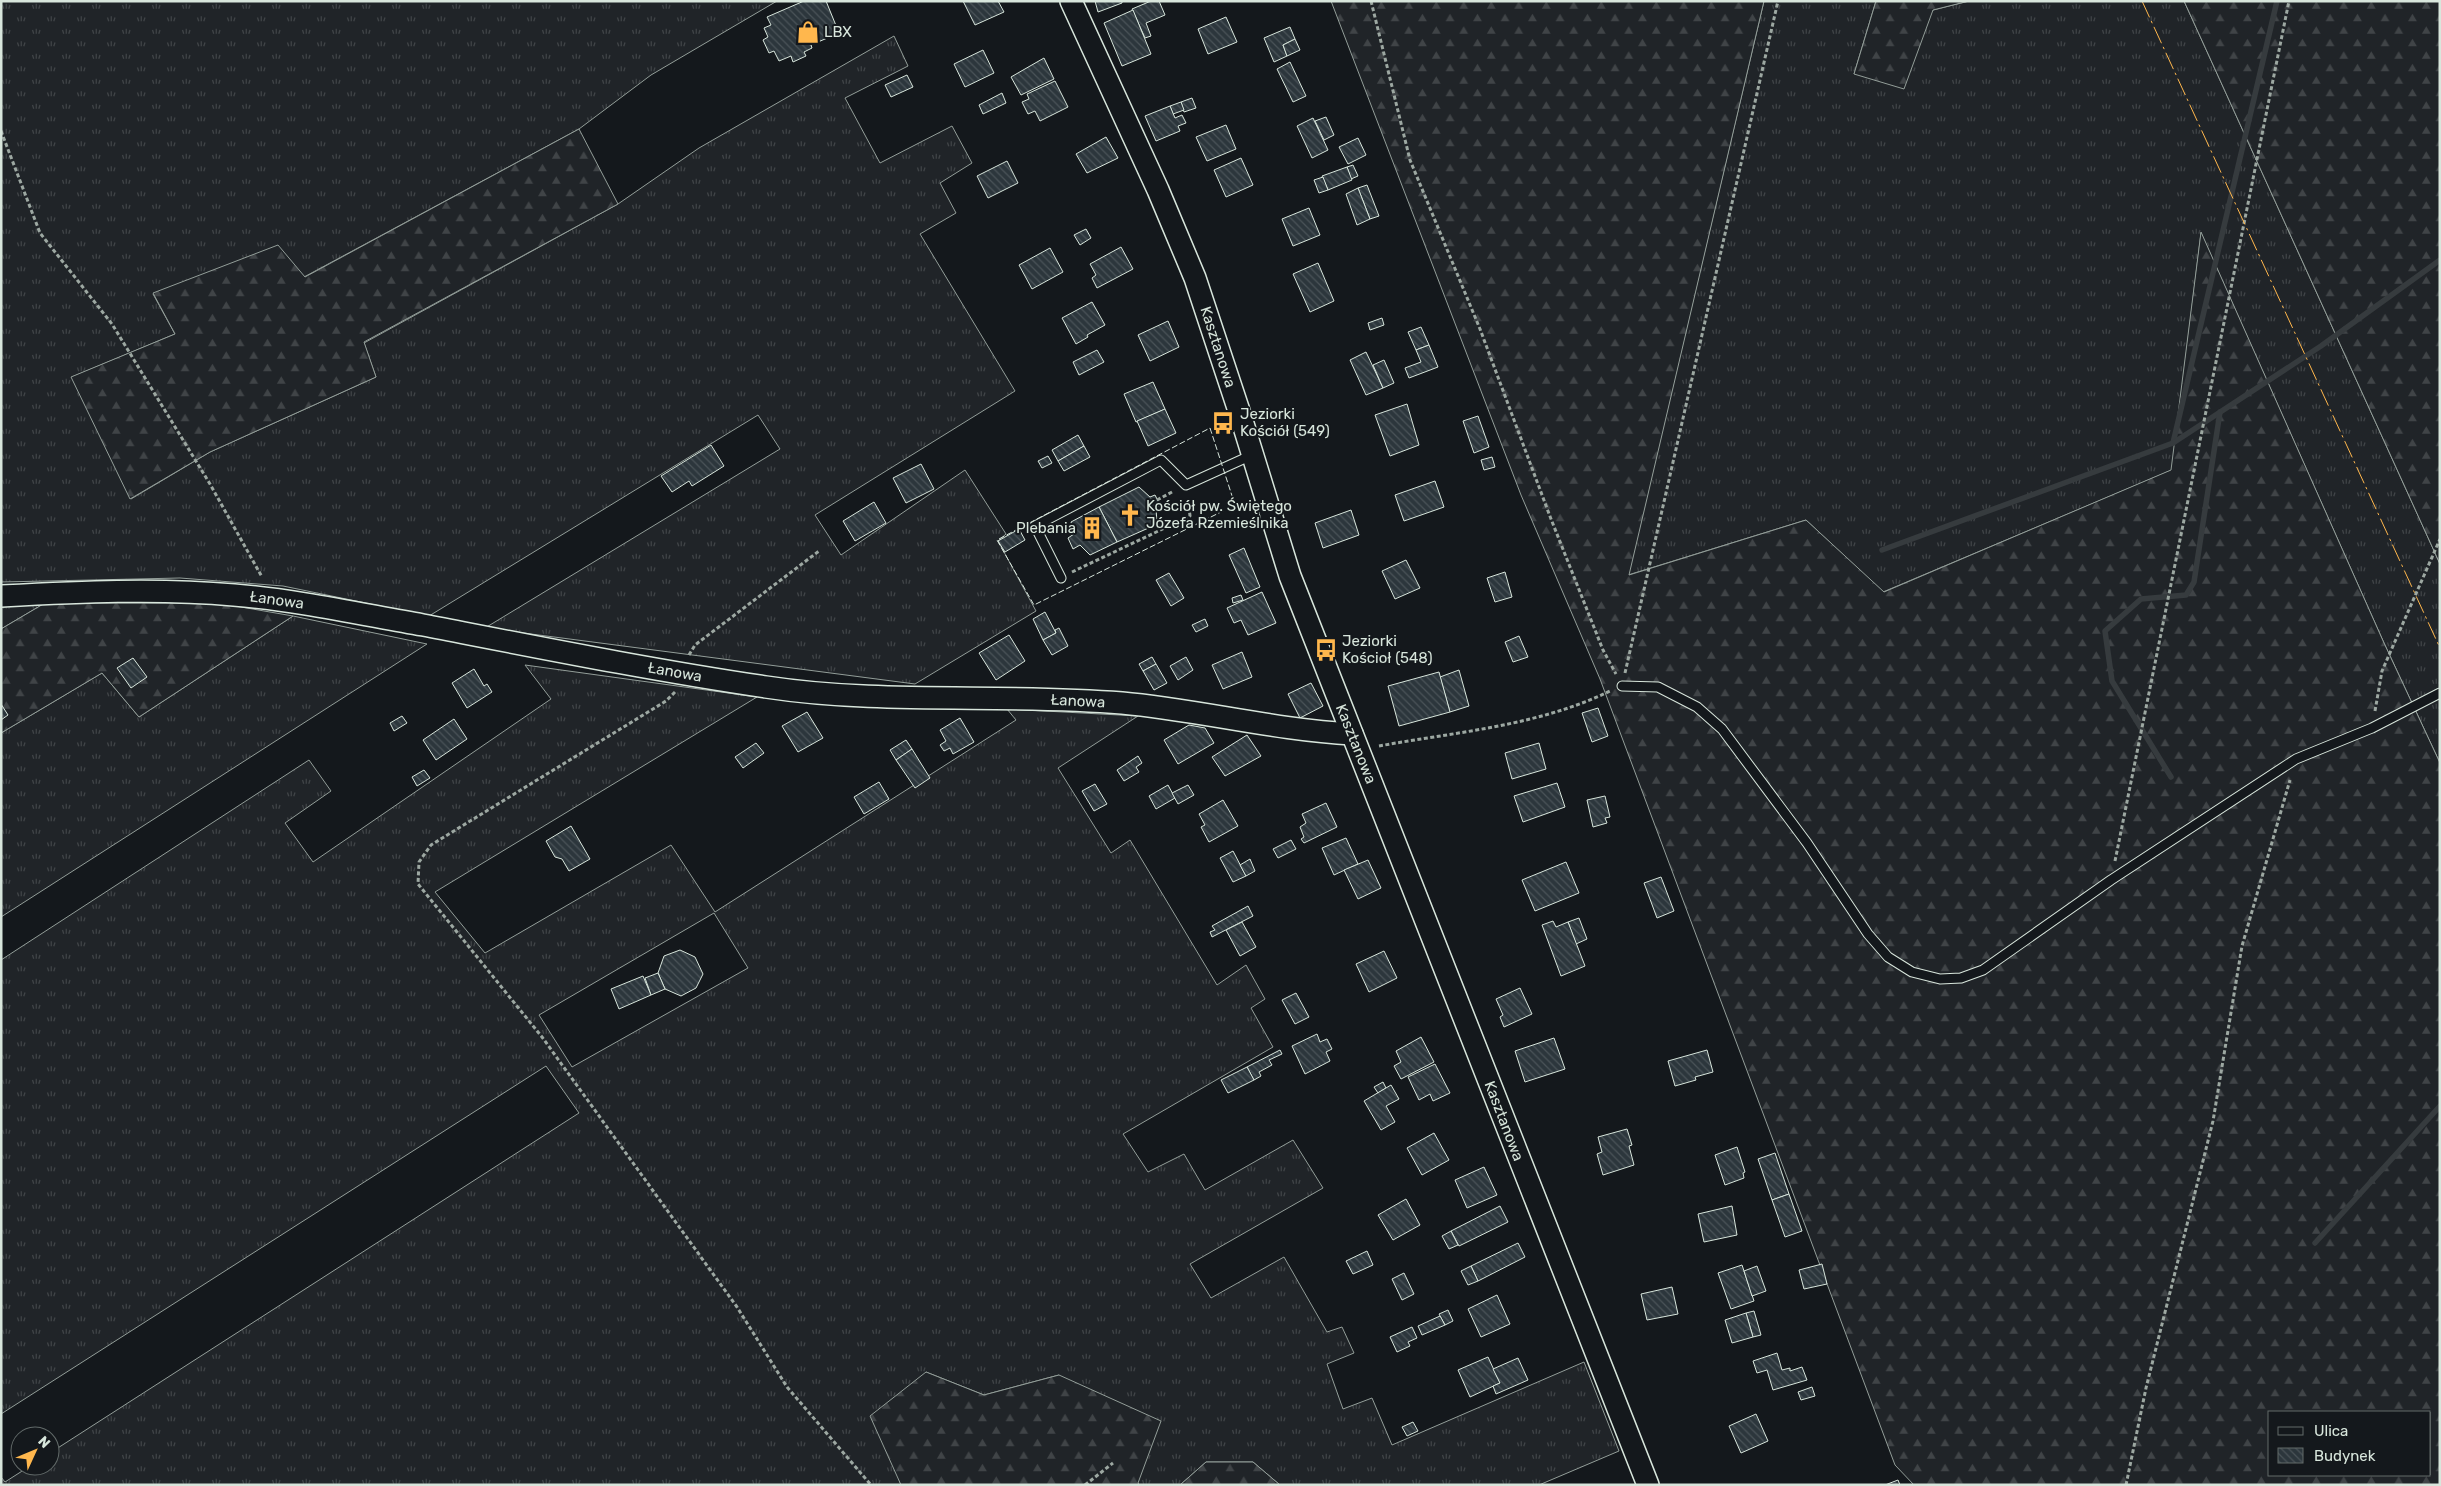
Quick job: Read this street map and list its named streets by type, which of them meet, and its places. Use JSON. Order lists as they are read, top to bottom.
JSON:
{
  "streets": {
    "street": ["Kasztanowa", "Łanowa"]
  },
  "crossings": [
    ["Kasztanowa", "Łanowa"]
  ],
  "places": {
    "shop": ["LBX"],
    "bus stop": ["Jeziorki Kościół (549)", "Jeziorki Kościoł (548)"],
    "church": ["Kościół pw. Świętego Józefa Rzemieślnika"],
    "building": ["Plebania"]
  },
  "legend": ["Ulica", "Budynek"],
  "north": "top right"
}
